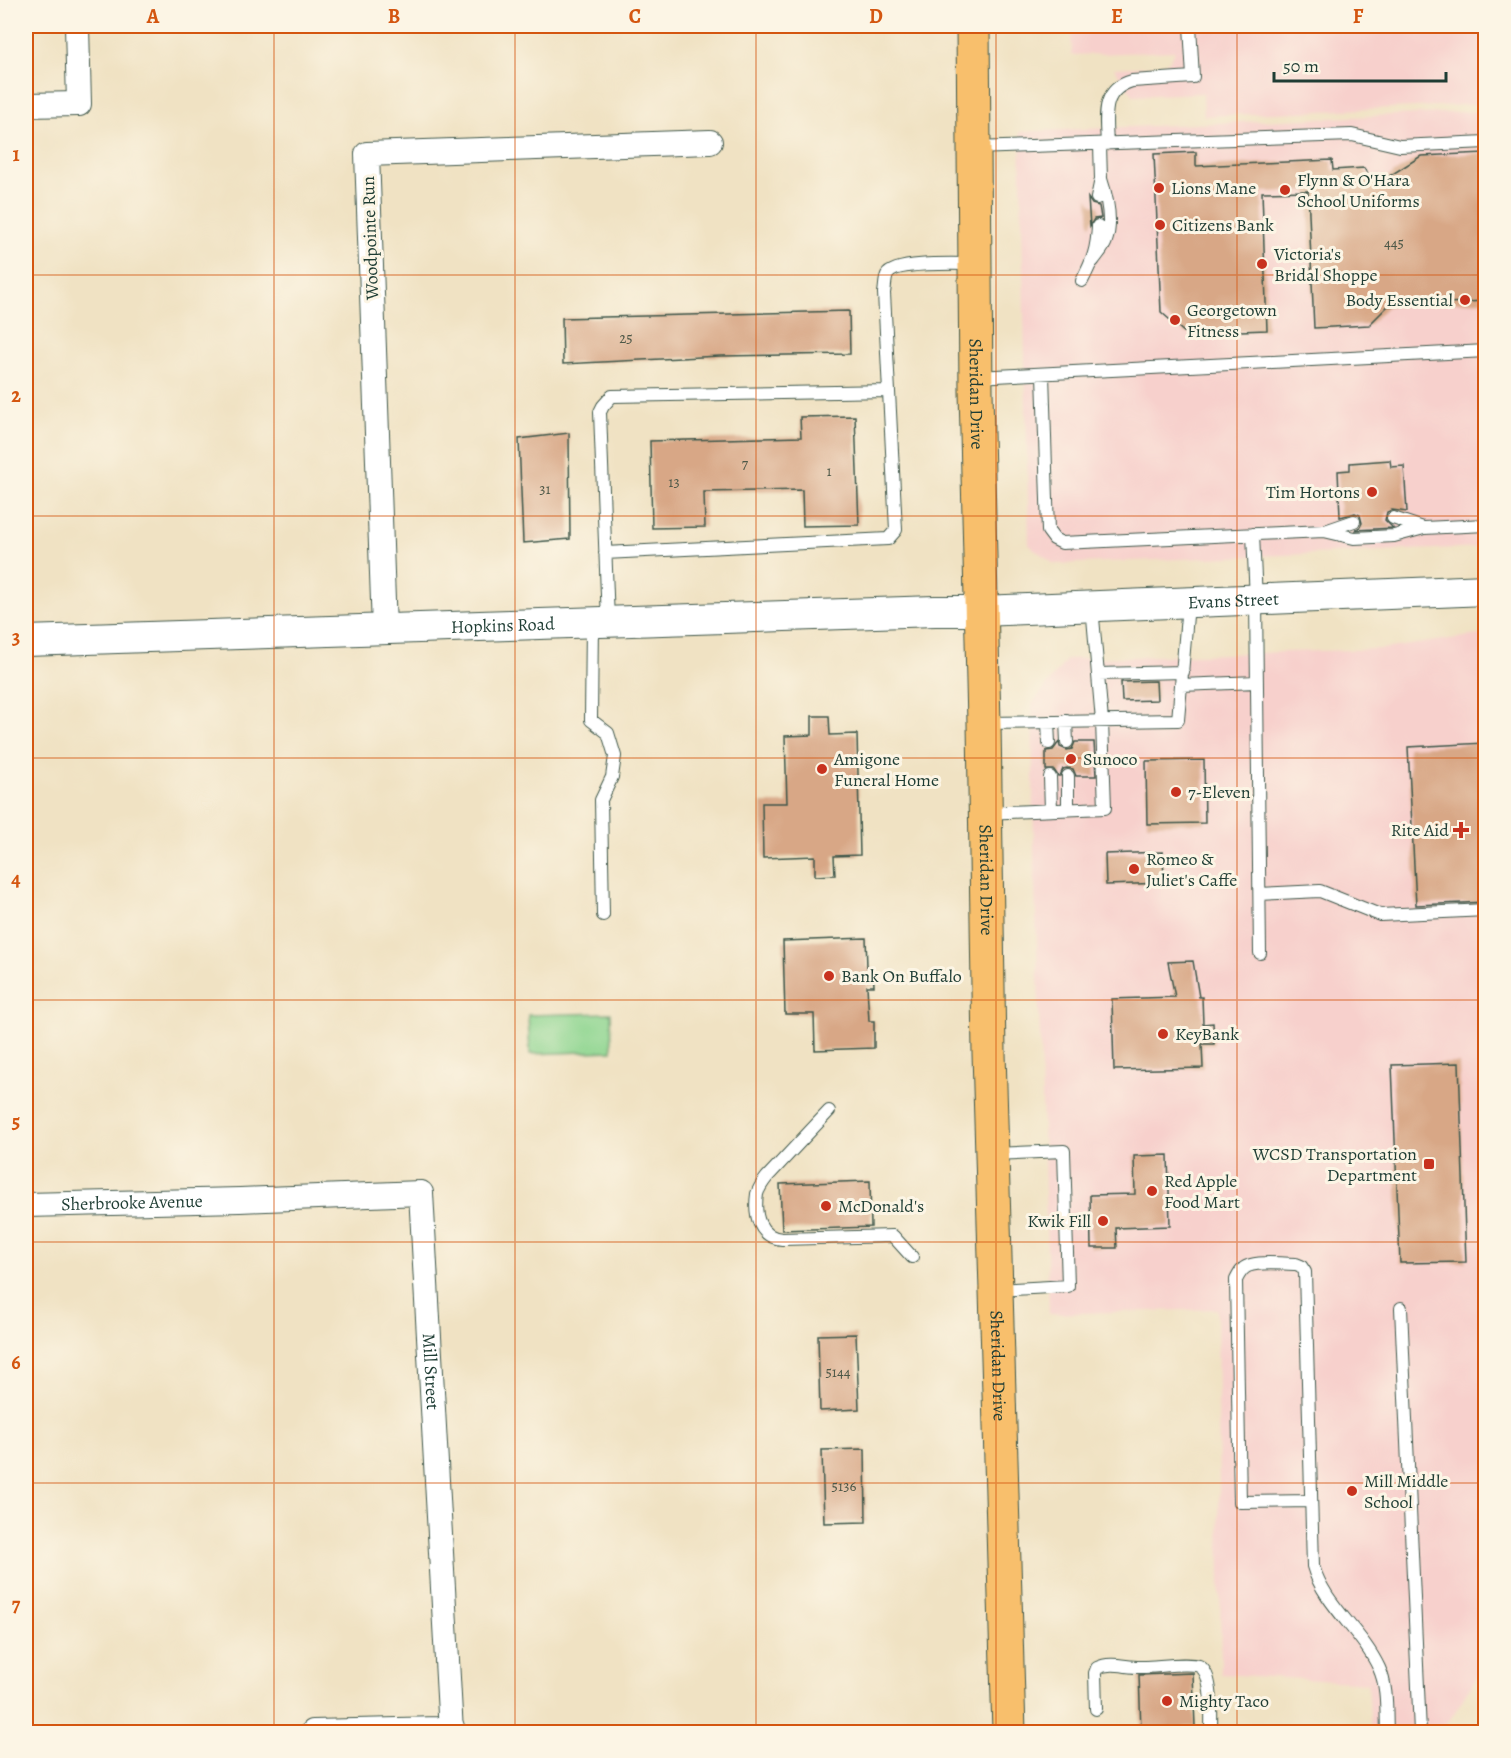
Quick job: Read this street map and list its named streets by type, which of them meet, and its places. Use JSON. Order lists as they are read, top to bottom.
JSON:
{
  "streets": {
    "main road": ["Sheridan Drive"],
    "street": [
      "Woodpointe Run",
      "Evans Street",
      "Hopkins Road",
      "Sherbrooke Avenue",
      "Mill Street"
    ]
  },
  "crossings": [
    ["Woodpointe Run", "Hopkins Road"],
    ["Sheridan Drive", "Evans Street"],
    ["Sheridan Drive", "Hopkins Road"],
    ["Evans Street", "Hopkins Road"],
    ["Sherbrooke Avenue", "Mill Street"]
  ],
  "places": {
    "other": [
      "Lions Mane",
      "Flynn & O'Hara School Uniforms",
      "Citizens Bank",
      "Victoria's Bridal Shoppe",
      "Body Essential",
      "Georgetown Fitness",
      "Tim Hortons",
      "Sunoco",
      "Amigone Funeral Home",
      "7-Eleven",
      "Romeo & Juliet's Caffe",
      "Bank On Buffalo",
      "KeyBank",
      "Red Apple Food Mart",
      "McDonald's",
      "Kwik Fill",
      "Mill Middle School",
      "Mighty Taco"
    ],
    "health": ["Rite Aid"],
    "transit": ["WCSD Transportation Department"]
  },
  "house_numbers": [
    "445",
    "25",
    "7",
    "1",
    "13",
    "31",
    "5144",
    "5136"
  ],
  "scale_bar": "50 m",
  "grid": {
    "columns": [
      "A",
      "B",
      "C",
      "D",
      "E",
      "F"
    ],
    "rows": [
      "1",
      "2",
      "3",
      "4",
      "5",
      "6",
      "7"
    ]
  }
}
